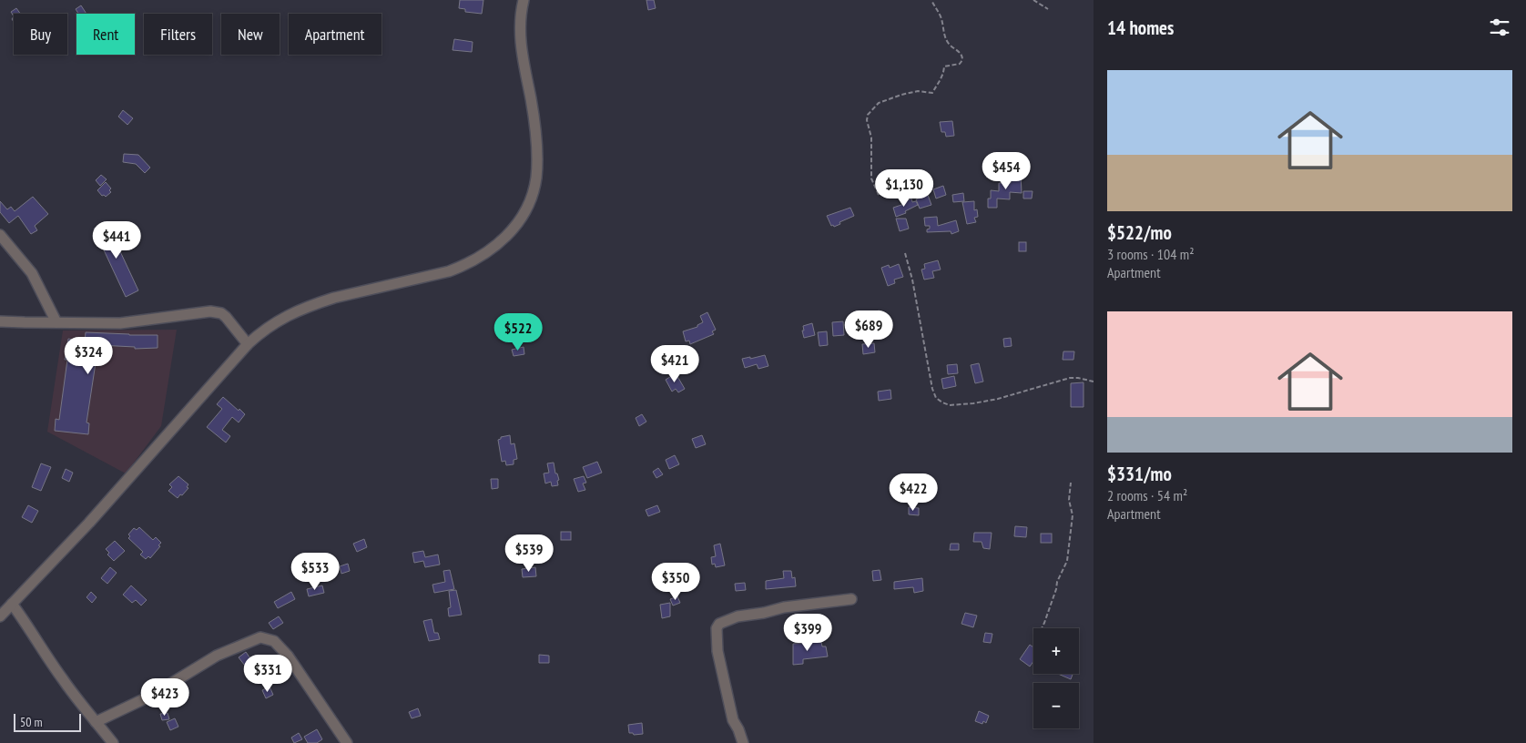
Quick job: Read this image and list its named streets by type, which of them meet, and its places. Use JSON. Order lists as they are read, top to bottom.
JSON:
{
  "scale_bar": "50 m",
  "page": {
    "heading": "14 homes",
    "chip": [
      "Buy",
      "Rent",
      "Filters",
      "New",
      "Apartment"
    ],
    "list": [
      {
        "name": "$522/mo",
        "note": "3 rooms · 104 m² · Apartment"
      },
      {
        "name": "$331/mo",
        "note": "2 rooms · 54 m² · Apartment"
      }
    ],
    "price": [
      "$454",
      "$1,130",
      "$441",
      "$689",
      "$522",
      "$324",
      "$421",
      "$422",
      "$539",
      "$533",
      "$350",
      "$399",
      "$331",
      "$423"
    ],
    "map_buttons": ["+", "−"],
    "scale": "50 m"
  }
}
